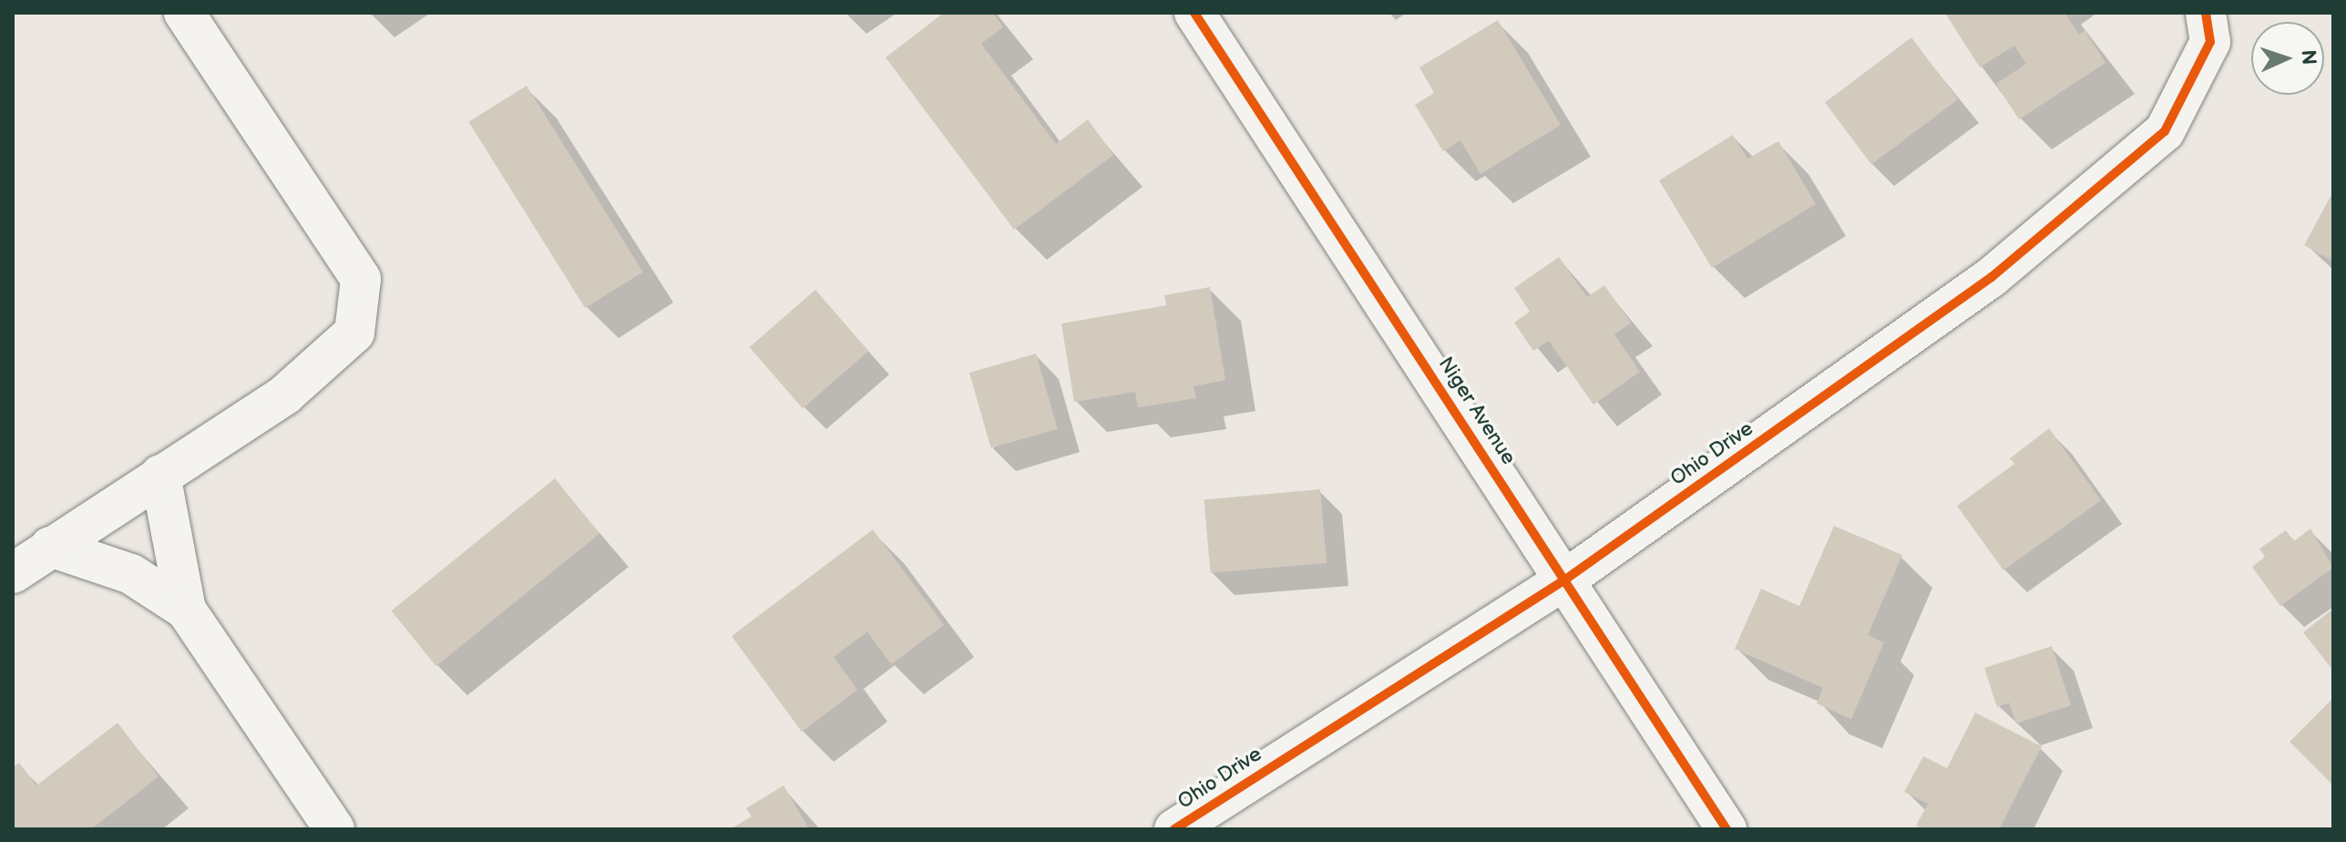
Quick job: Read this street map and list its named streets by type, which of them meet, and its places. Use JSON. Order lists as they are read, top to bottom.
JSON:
{
  "streets": {
    "street": ["Niger Avenue", "Ohio Drive"]
  },
  "crossings": [
    ["Niger Avenue", "Ohio Drive"]
  ],
  "north": "right"
}
